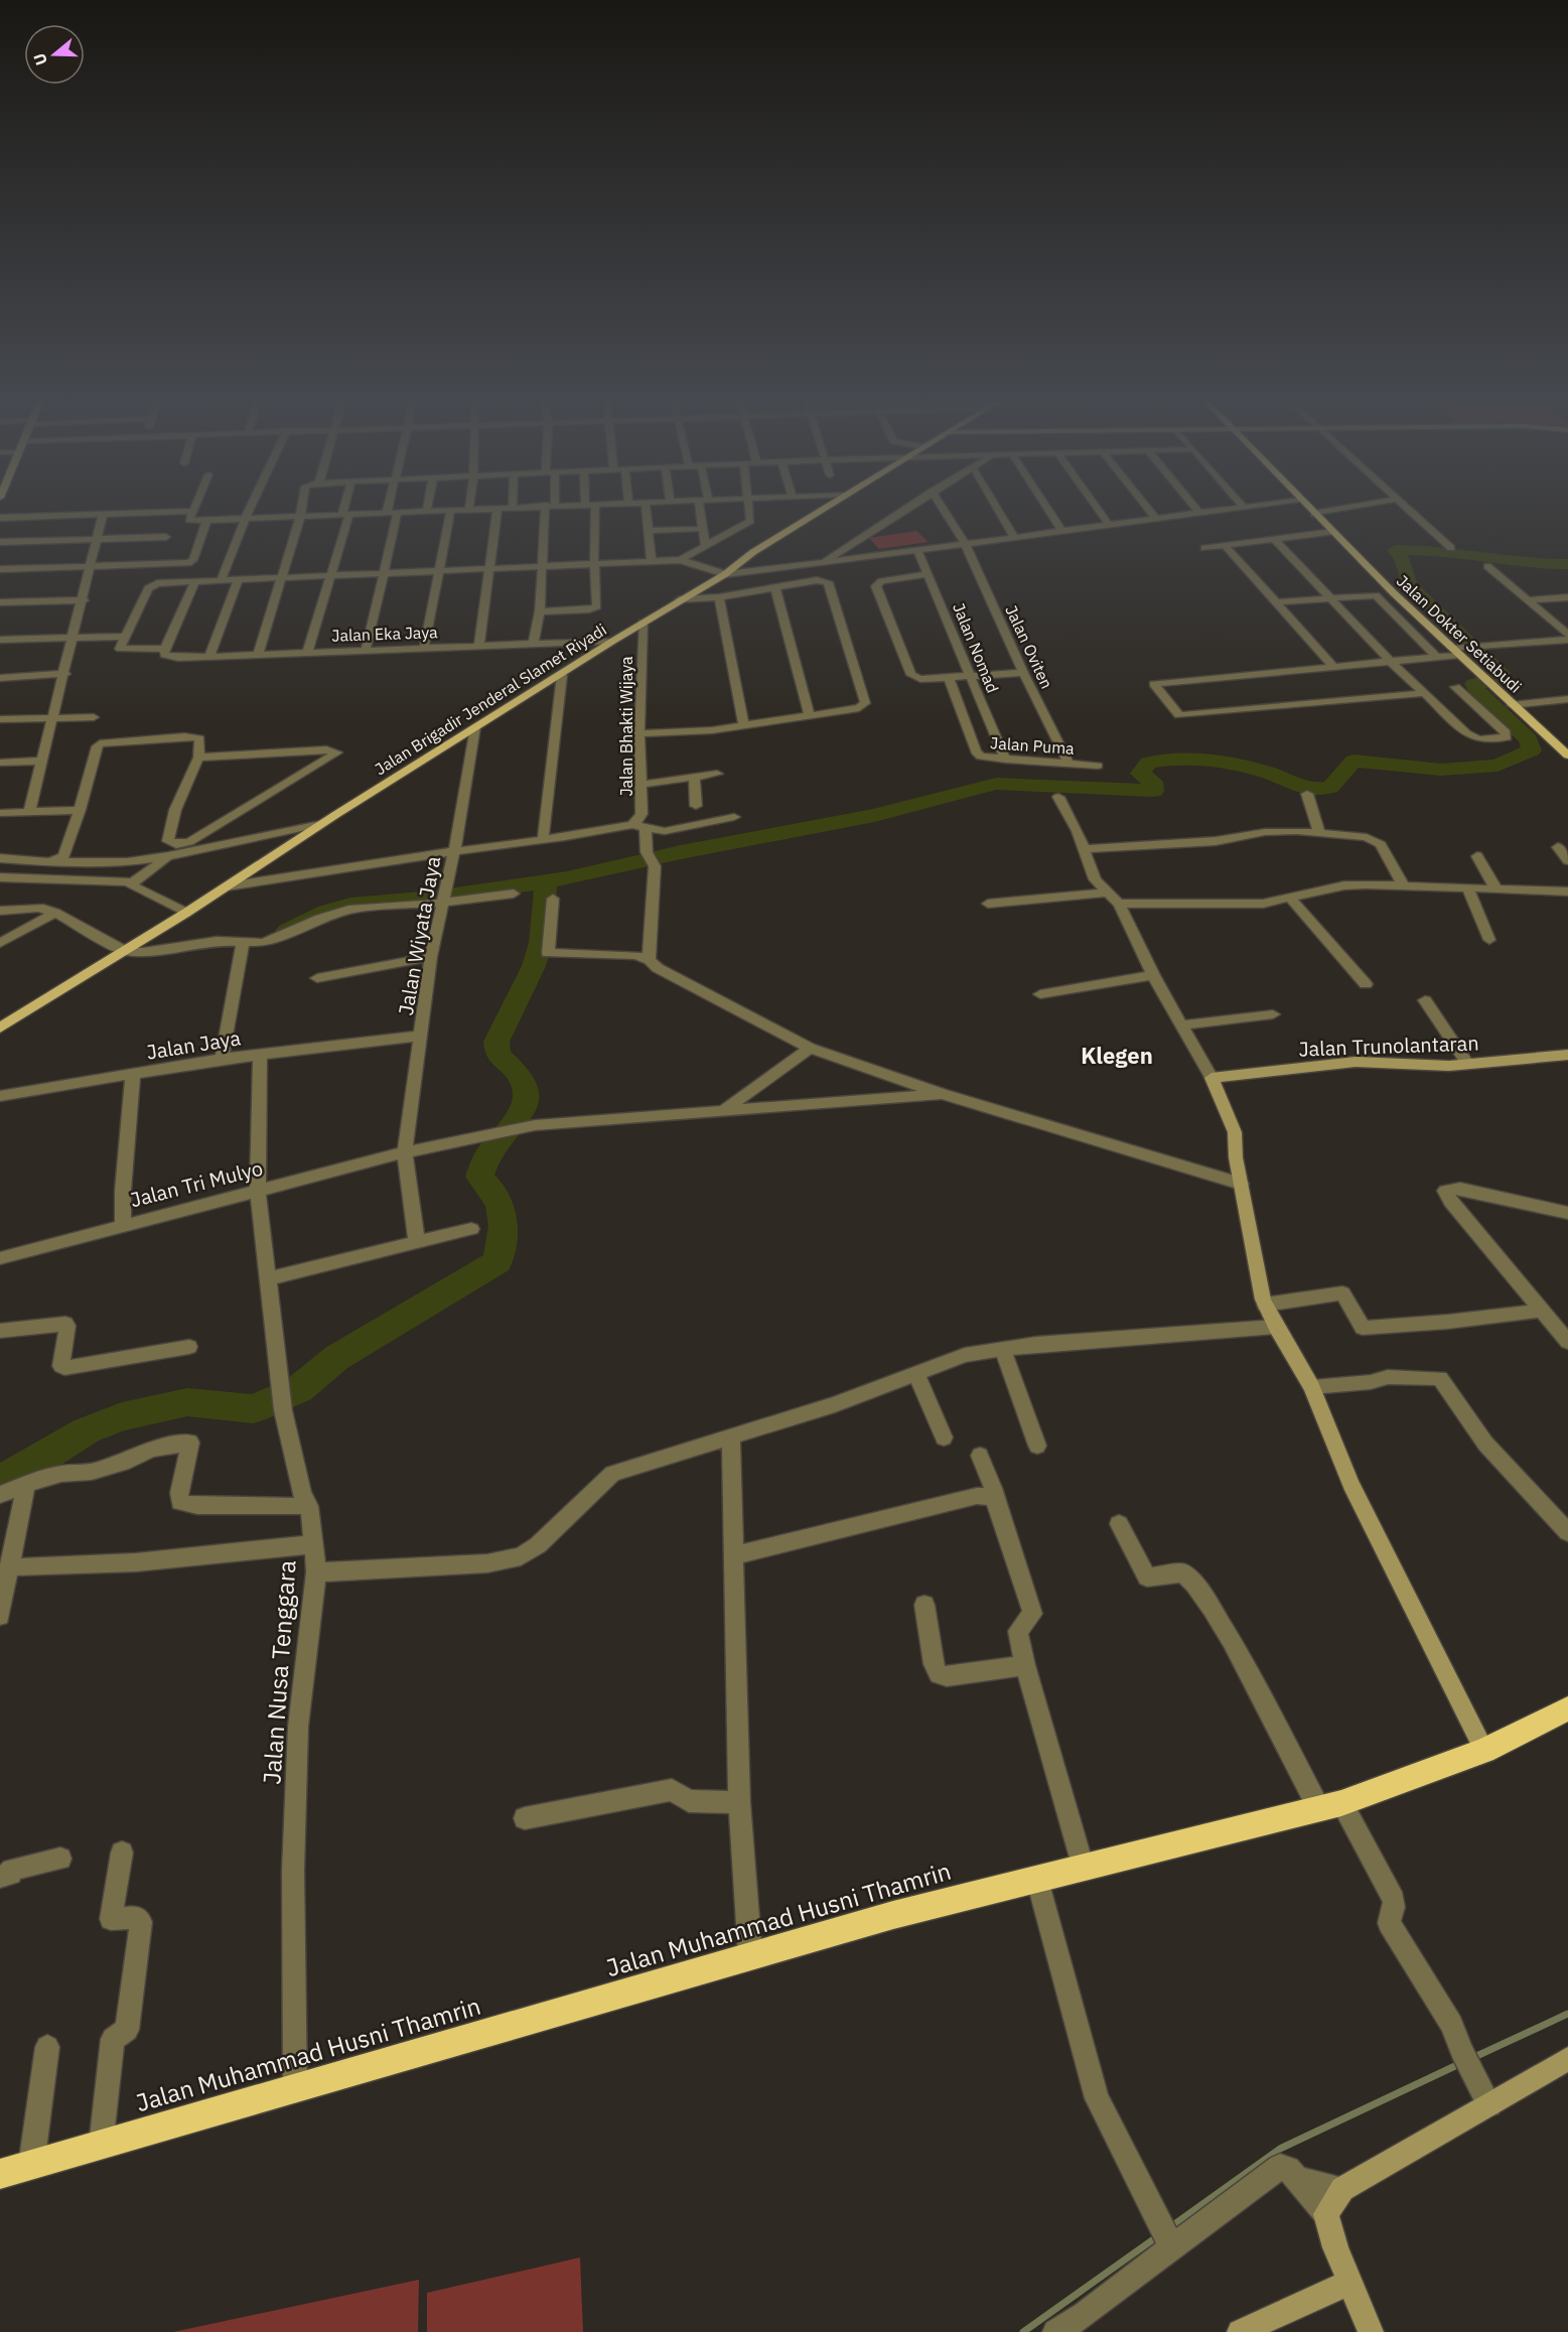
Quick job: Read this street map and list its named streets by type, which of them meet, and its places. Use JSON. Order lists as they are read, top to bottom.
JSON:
{
  "streets": {
    "highway": ["Jalan Muhammad Husni Thamrin"],
    "main road": ["Jalan Dokter Setiabudi", "Jalan Brigadir Jenderal Slamet Riyadi"],
    "street": [
      "Jalan Eka Jaya",
      "Jalan Oviten",
      "Jalan Nomad",
      "Jalan Bhakti Wijaya",
      "Jalan Puma",
      "Jalan Wiyata Jaya",
      "Jalan Jaya",
      "Jalan Trunolantaran",
      "Jalan Tri Mulyo",
      "Jalan Nusa Tenggara"
    ]
  },
  "crossings": [
    ["Jalan Eka Jaya", "Jalan Brigadir Jenderal Slamet Riyadi"],
    ["Jalan Oviten", "Jalan Puma"],
    ["Jalan Nomad", "Jalan Puma"],
    ["Jalan Brigadir Jenderal Slamet Riyadi", "Jalan Bhakti Wijaya"],
    ["Jalan Brigadir Jenderal Slamet Riyadi", "Jalan Wiyata Jaya"],
    ["Jalan Wiyata Jaya", "Jalan Tri Mulyo"],
    ["Jalan Jaya", "Jalan Tri Mulyo"],
    ["Jalan Jaya", "Jalan Nusa Tenggara"],
    ["Jalan Tri Mulyo", "Jalan Nusa Tenggara"],
    ["Jalan Nusa Tenggara", "Jalan Muhammad Husni Thamrin"]
  ],
  "districts": ["Klegen"],
  "north": "left"
}
